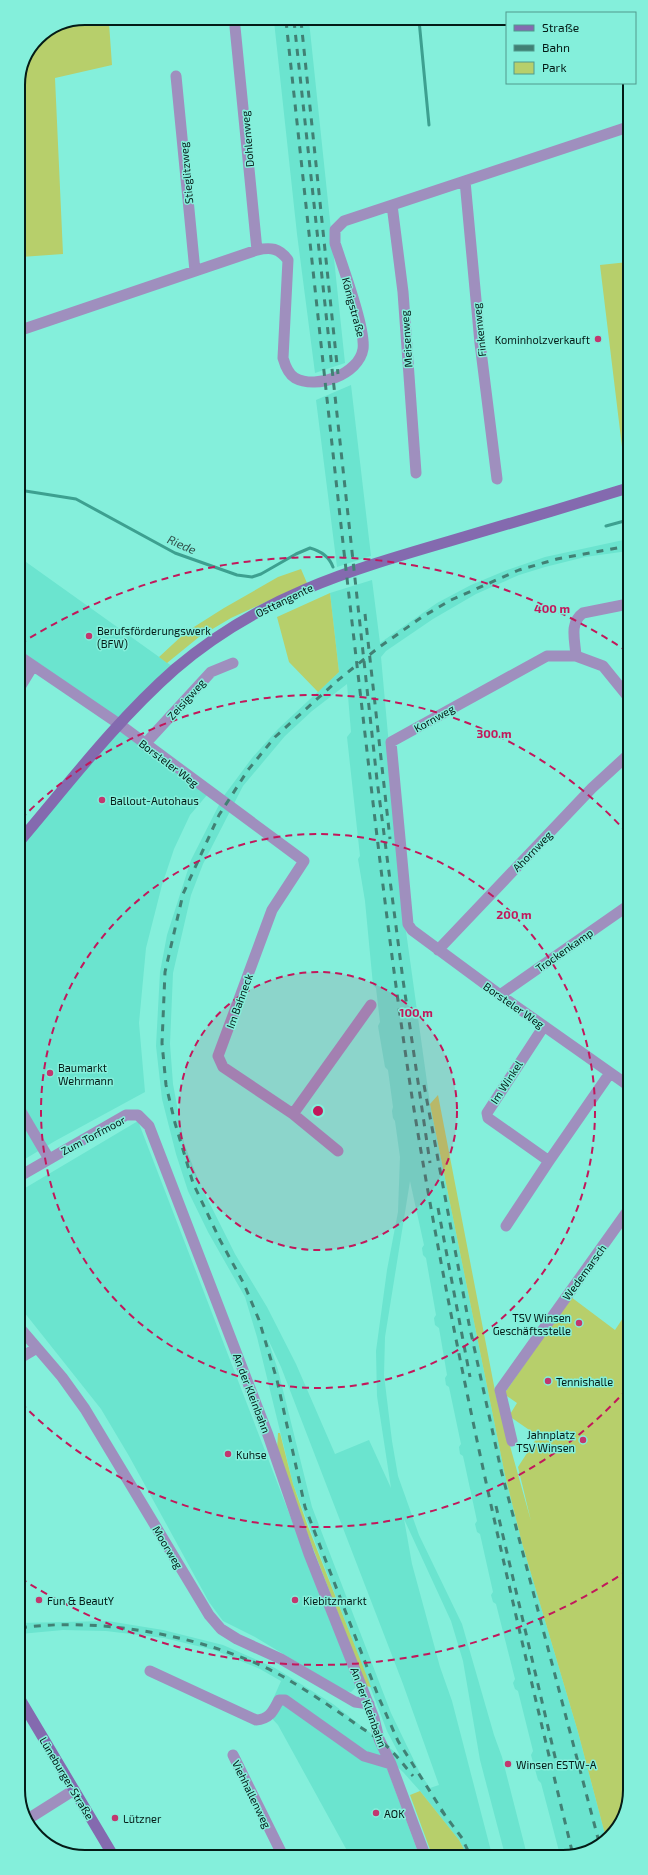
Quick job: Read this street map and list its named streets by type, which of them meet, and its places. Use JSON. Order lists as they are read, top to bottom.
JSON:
{
  "streets": {
    "main road": ["Osttangente", "Lüneburger Straße"],
    "street": [
      "Dohlenweg",
      "Stieglitzweg",
      "Königstraße",
      "Finkenweg",
      "Meisenweg",
      "Zeisigweg",
      "Kornweg",
      "Borsteler Weg",
      "Ahornweg",
      "Trockenkamp",
      "Im Bahneck",
      "Im Winkel",
      "Zum Torfmoor",
      "Wedemarsch",
      "An der Kleinbahn",
      "Moorweg",
      "Viehhallenweg"
    ]
  },
  "crossings": [
    ["Dohlenweg", "Königstraße"],
    ["Stieglitzweg", "Königstraße"],
    ["Königstraße", "Finkenweg"],
    ["Königstraße", "Meisenweg"],
    ["Osttangente", "Borsteler Weg"],
    ["Zeisigweg", "Borsteler Weg"],
    ["Kornweg", "Borsteler Weg"],
    ["Borsteler Weg", "Ahornweg"],
    ["Borsteler Weg", "Trockenkamp"],
    ["Borsteler Weg", "Im Bahneck"],
    ["Borsteler Weg", "Im Winkel"],
    ["Zum Torfmoor", "An der Kleinbahn"],
    ["An der Kleinbahn", "Moorweg"]
  ],
  "water": ["Riede"],
  "places": [
    "Kominholzverkauft",
    "Berufsförderungswerk (BFW)",
    "Ballout-Autohaus",
    "Baumarkt Wehrmann",
    "TSV Winsen Geschäftsstelle",
    "Tennishalle",
    "Jahnplatz TSV Winsen",
    "Kuhse",
    "Fun & BeautY",
    "Kiebitzmarkt",
    "Winsen ESTW-A",
    "AOK",
    "Lützner"
  ],
  "legend": ["Straße", "Bahn", "Park"],
  "rings": [
    "400 m",
    "300 m",
    "200 m",
    "100 m"
  ]
}
